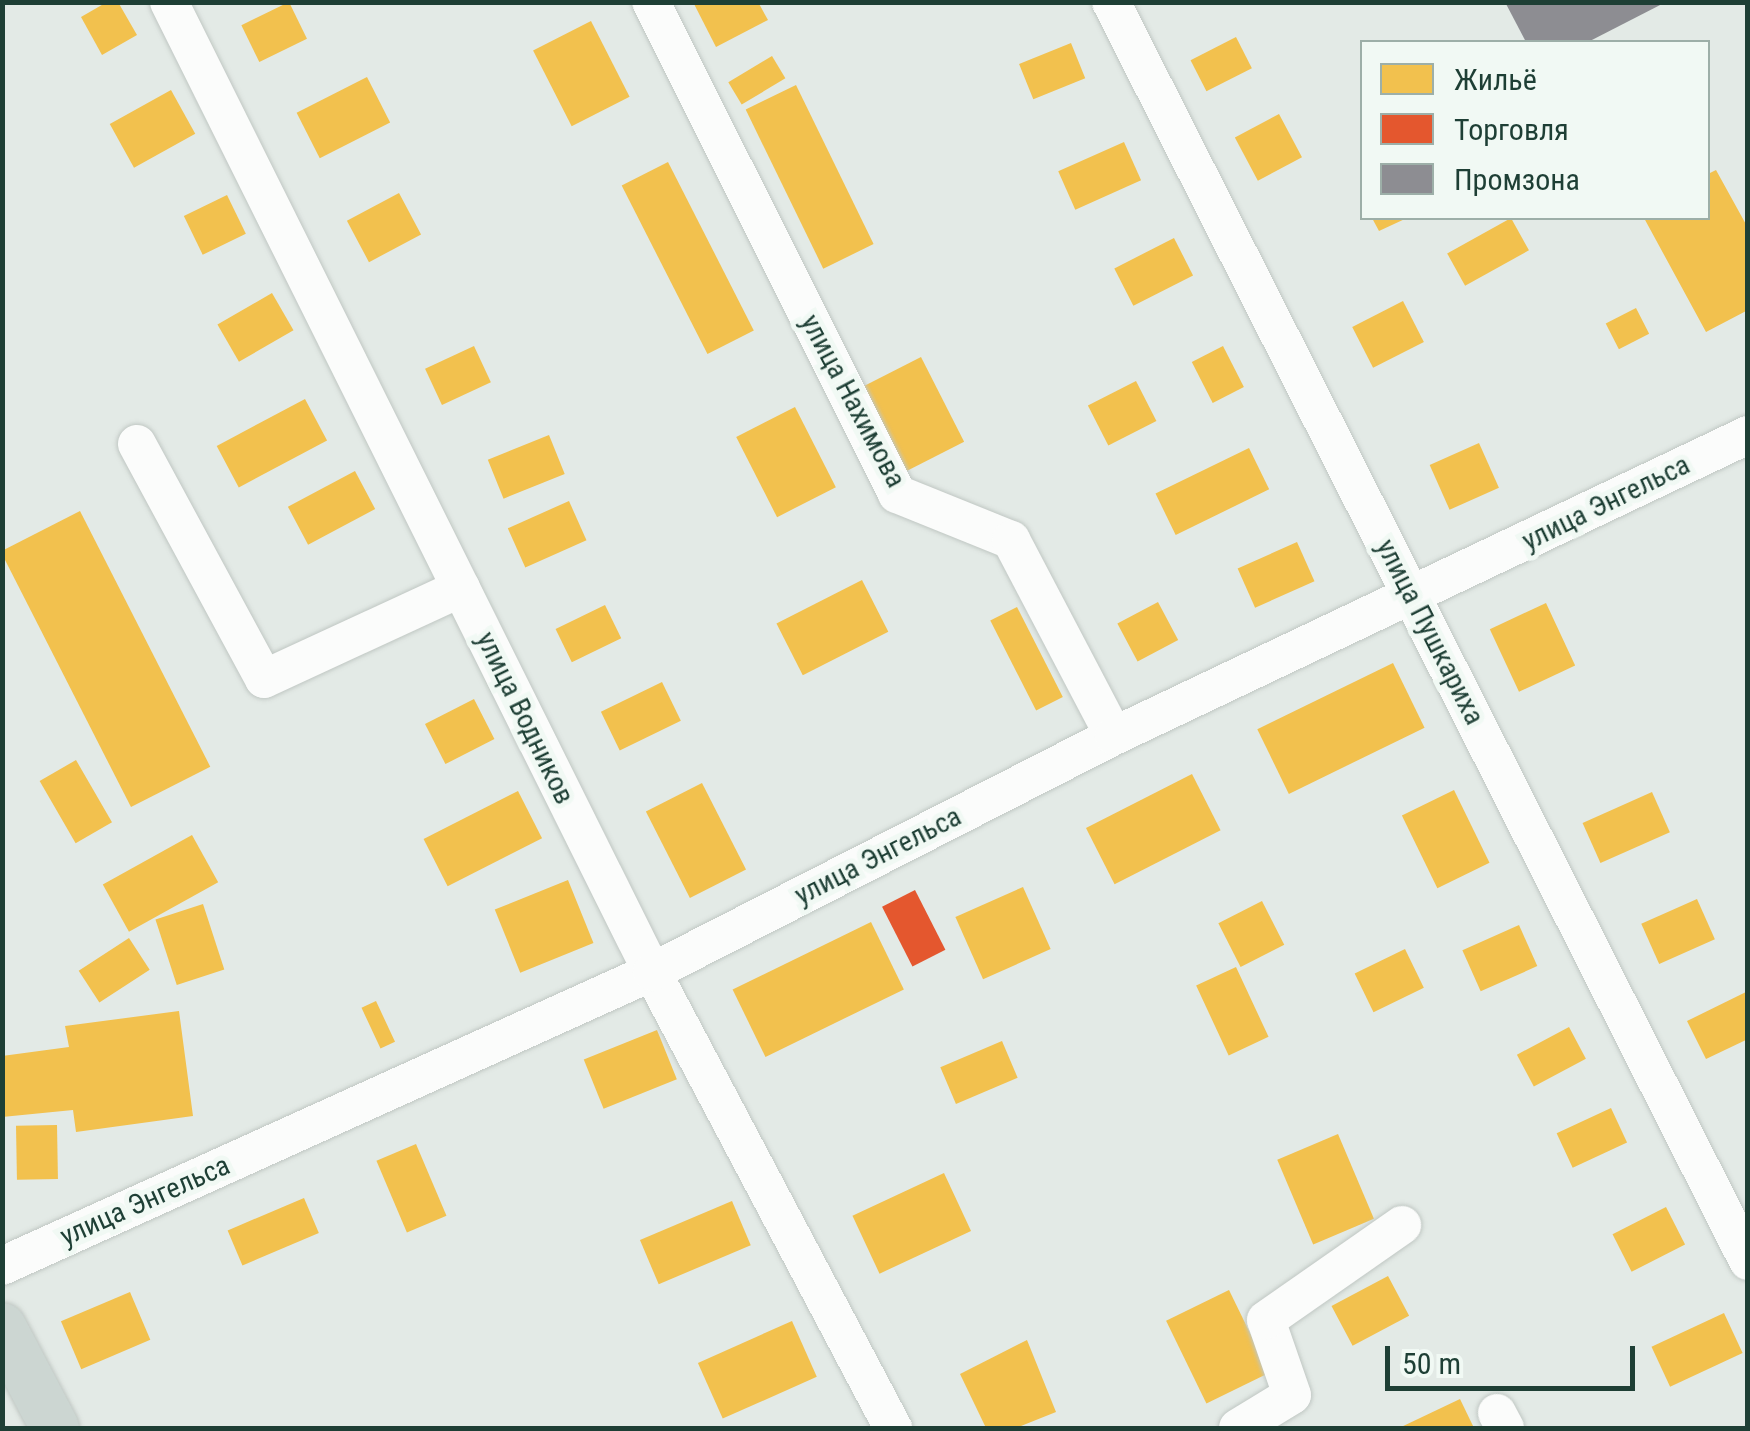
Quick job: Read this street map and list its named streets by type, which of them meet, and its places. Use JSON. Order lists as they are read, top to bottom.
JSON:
{
  "streets": {
    "street": [
      "улица Нахимова",
      "улица Энгельса",
      "улица Пушкариха",
      "улица Водников"
    ]
  },
  "crossings": [
    ["улица Нахимова", "улица Энгельса"],
    ["улица Энгельса", "улица Пушкариха"],
    ["улица Энгельса", "улица Водников"]
  ],
  "legend": ["Жильё", "Торговля", "Промзона"],
  "scale_bar": "50 m"
}
